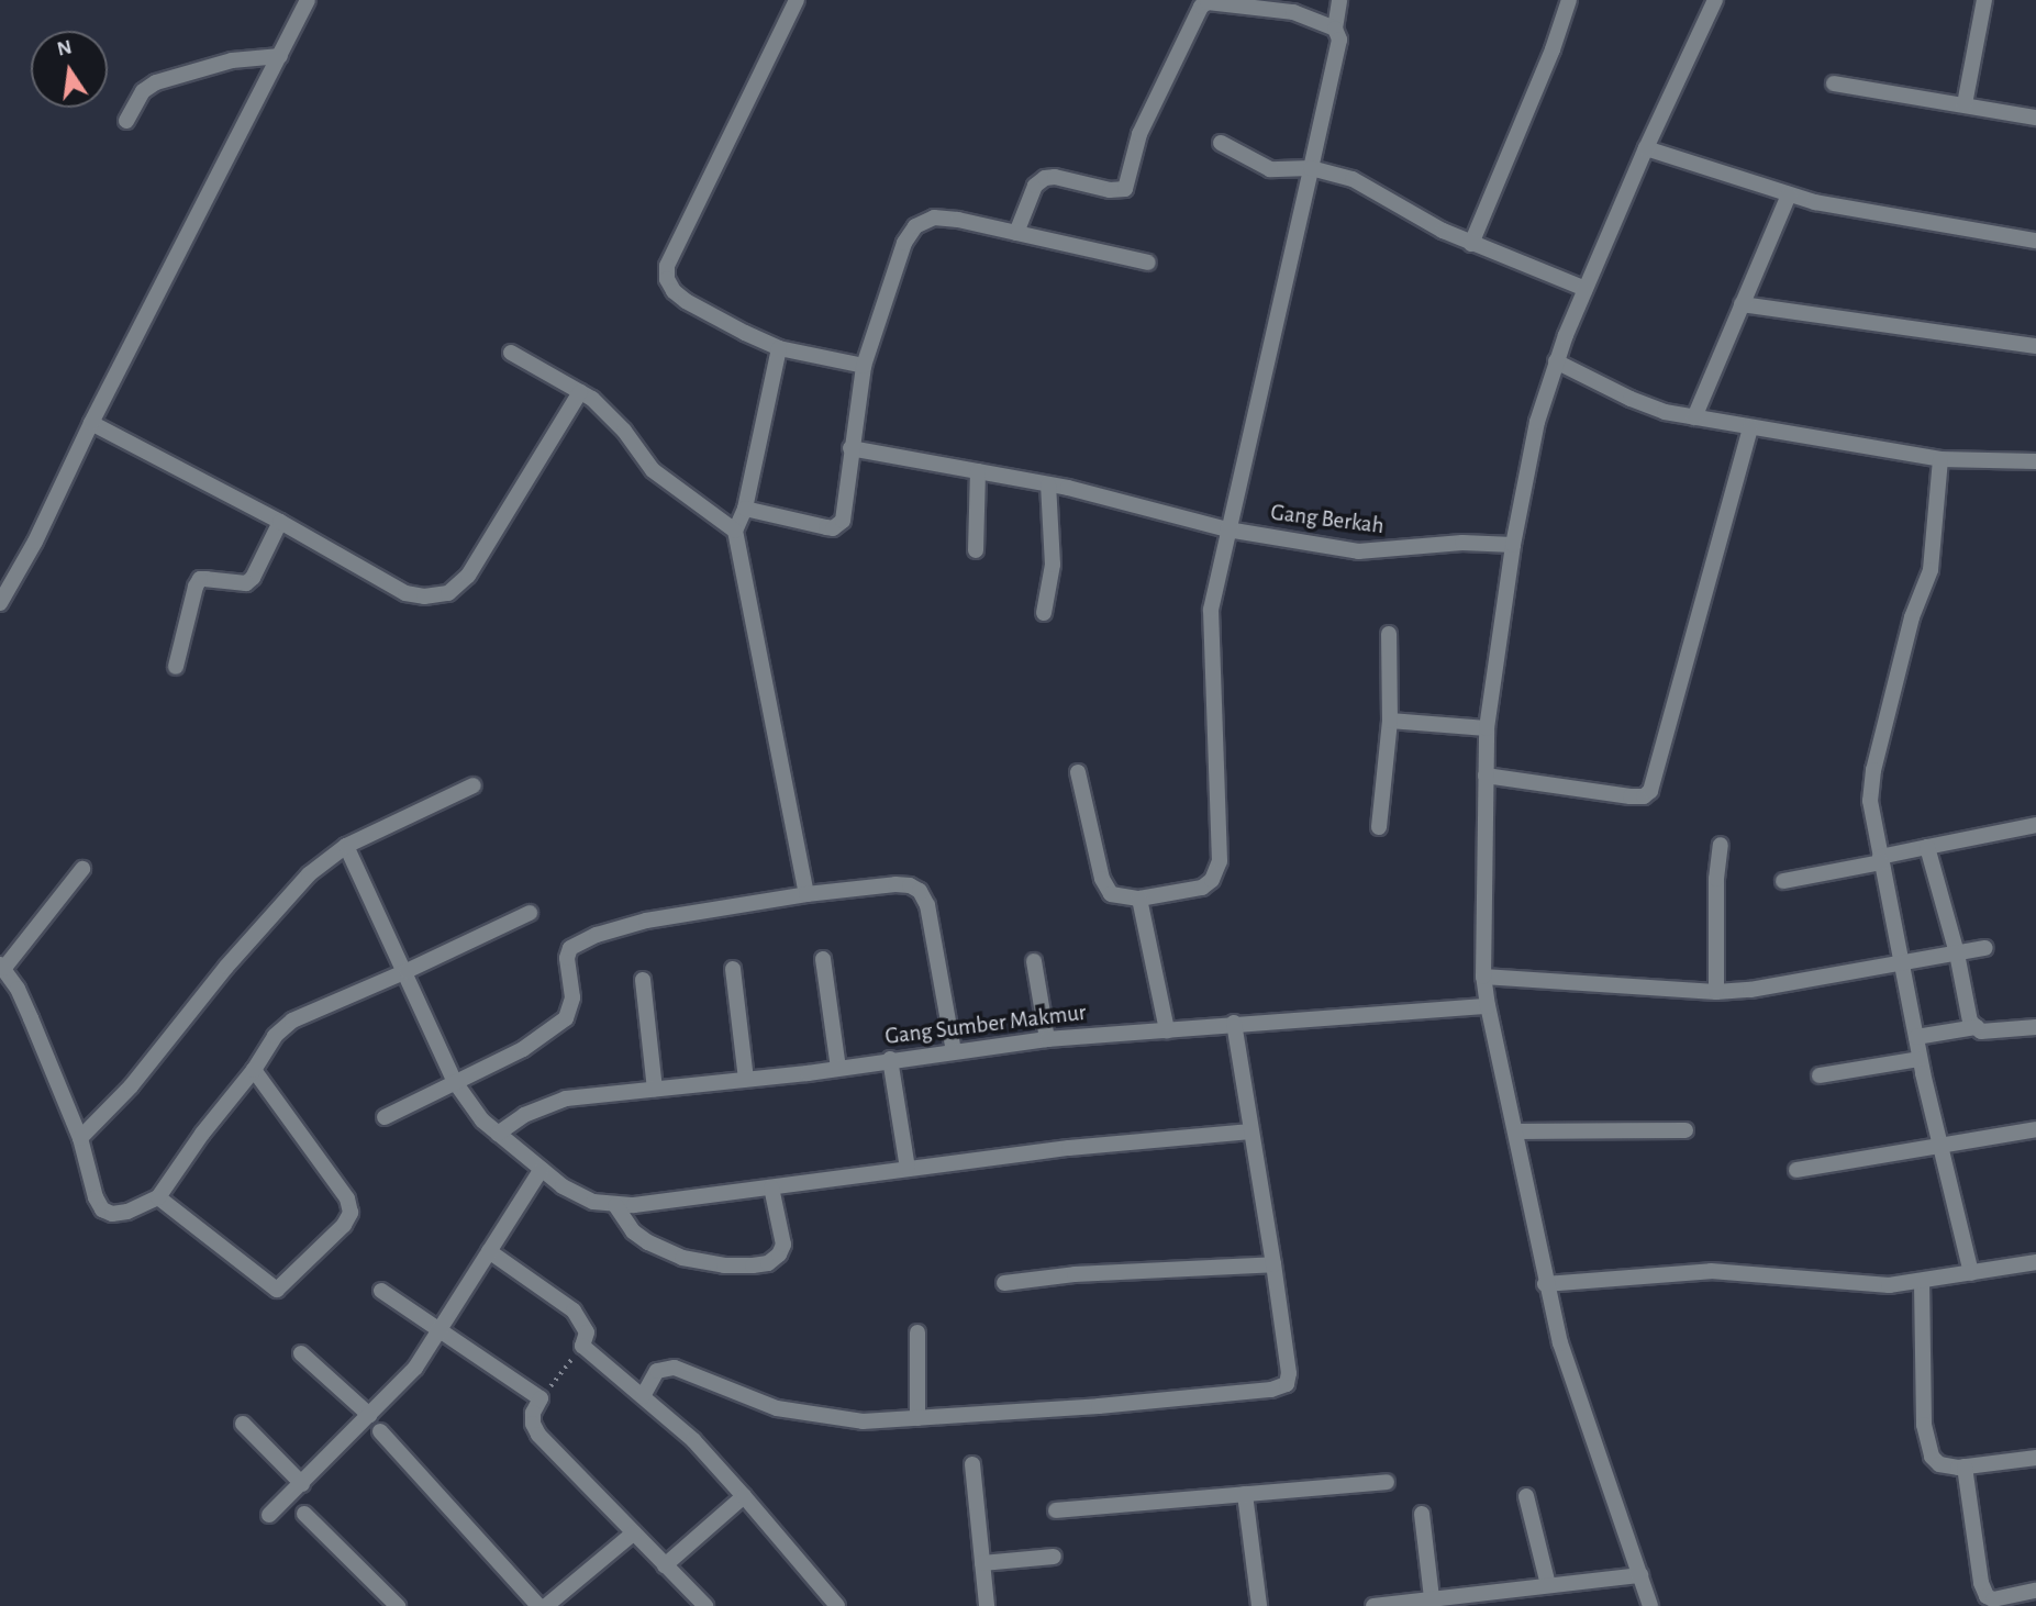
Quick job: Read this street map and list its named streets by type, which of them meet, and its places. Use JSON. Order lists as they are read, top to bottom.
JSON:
{
  "streets": {
    "street": ["Gang Berkah", "Gang Sumber Makmur"]
  },
  "north": "top"
}
